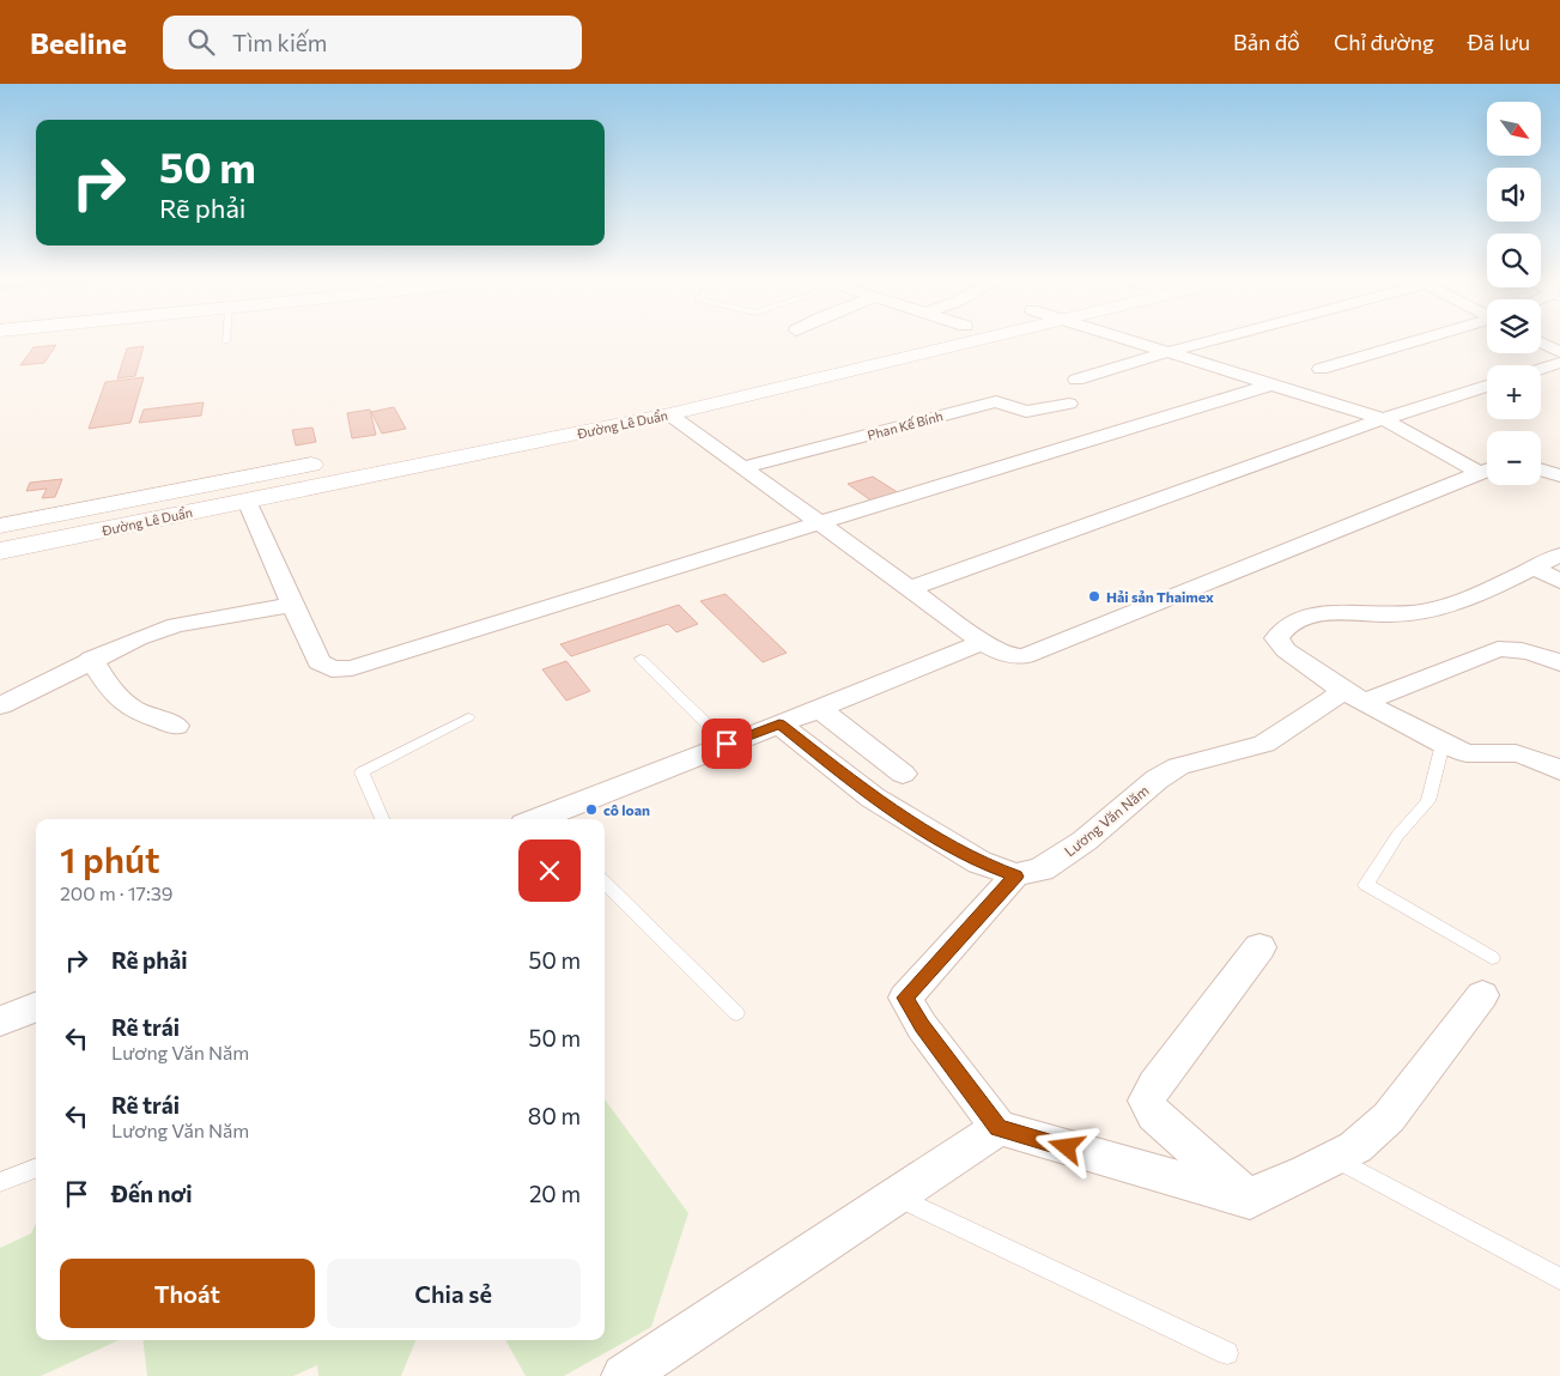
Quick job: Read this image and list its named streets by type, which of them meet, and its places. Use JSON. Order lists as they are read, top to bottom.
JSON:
{
  "streets": {
    "main road": ["Đường Lê Duẩn"],
    "street": ["Phan Kế Bính", "Lương Văn Năm"]
  },
  "places": ["Hải sản Thaimex", "cô loan"],
  "north": "bottom right",
  "page": {
    "header": "Beeline",
    "search": "Tìm kiếm",
    "nav": ["Bản đồ", "Chỉ đường", "Đã lưu"],
    "map_buttons": ["+", "−"],
    "turn": ["50 m", "Rẽ phải"],
    "heading": ["1 phút", "200 m · 17:39"],
    "list": [
      {
        "name": "Rẽ phải",
        "value": "50 m"
      },
      {
        "name": "Rẽ trái",
        "note": "Lương Văn Năm",
        "value": "50 m"
      },
      {
        "name": "Rẽ trái",
        "note": "Lương Văn Năm",
        "value": "80 m"
      },
      {
        "name": "Đến nơi",
        "value": "20 m"
      }
    ],
    "buttons": ["Thoát", "Chia sẻ"]
  }
}
